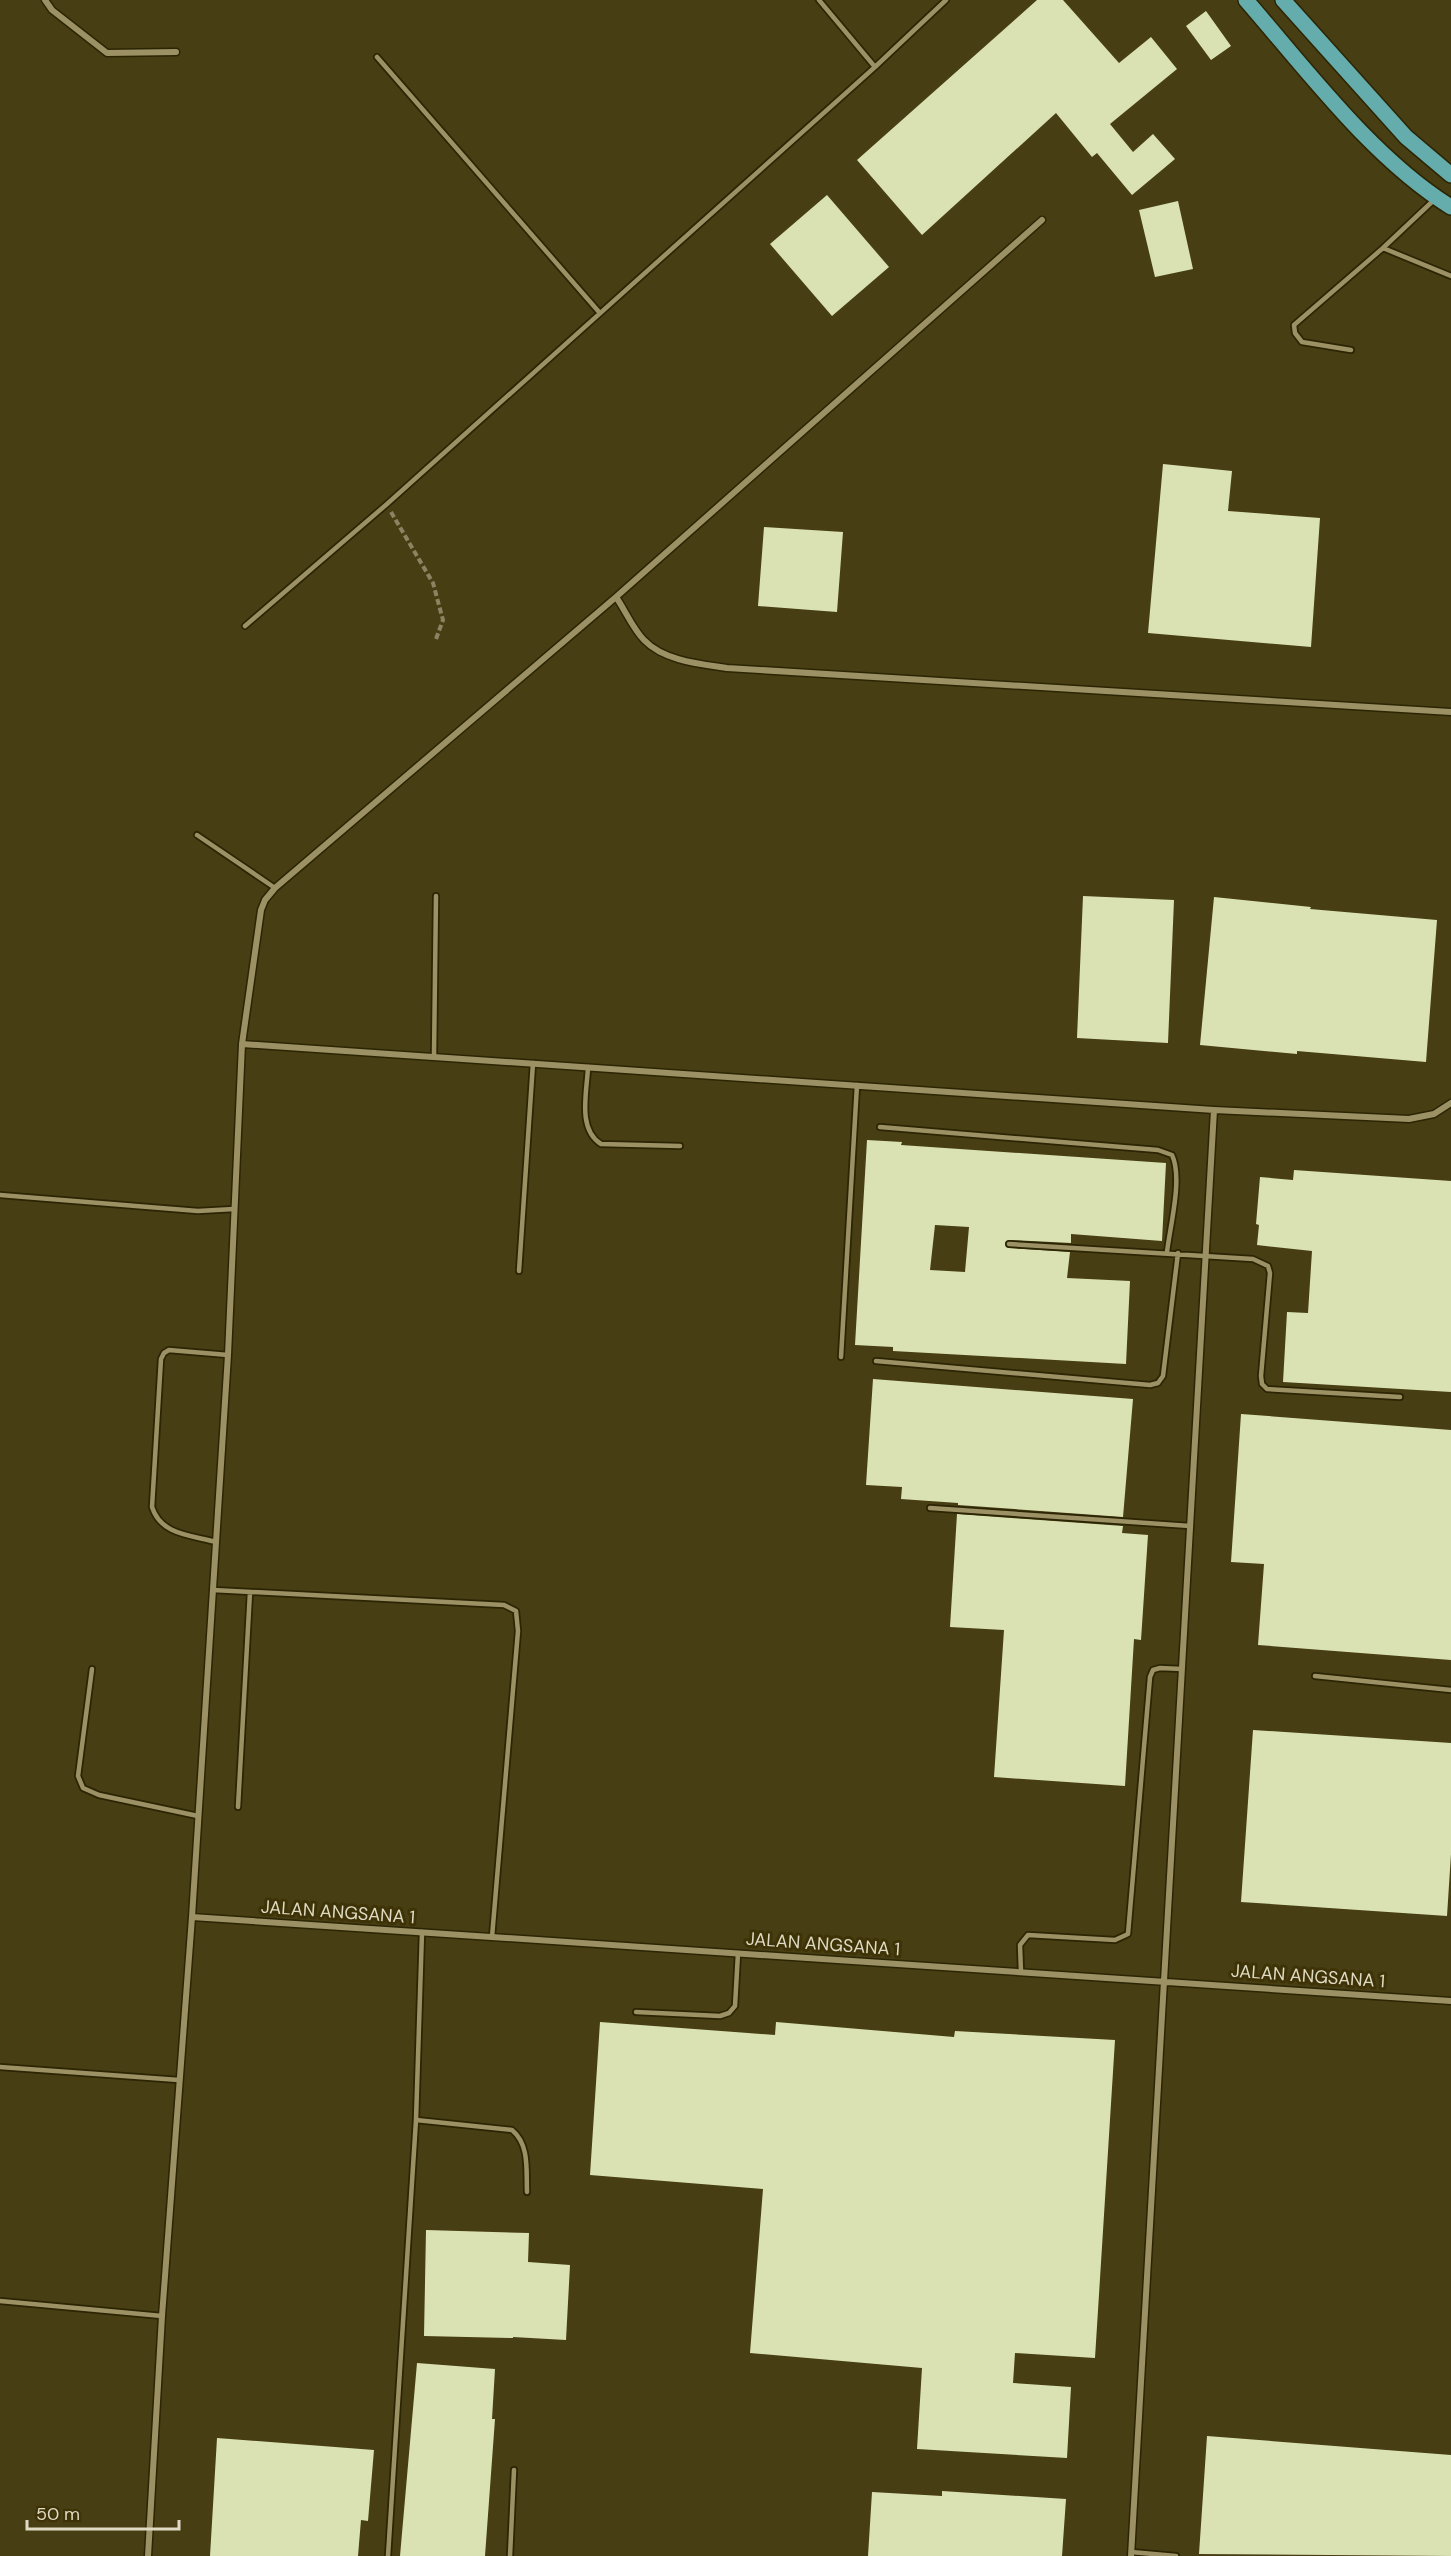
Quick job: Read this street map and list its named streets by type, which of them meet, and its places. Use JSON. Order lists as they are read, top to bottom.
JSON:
{
  "streets": {
    "street": ["JALAN ANGSANA 1"]
  },
  "scale_bar": "50 m"
}
